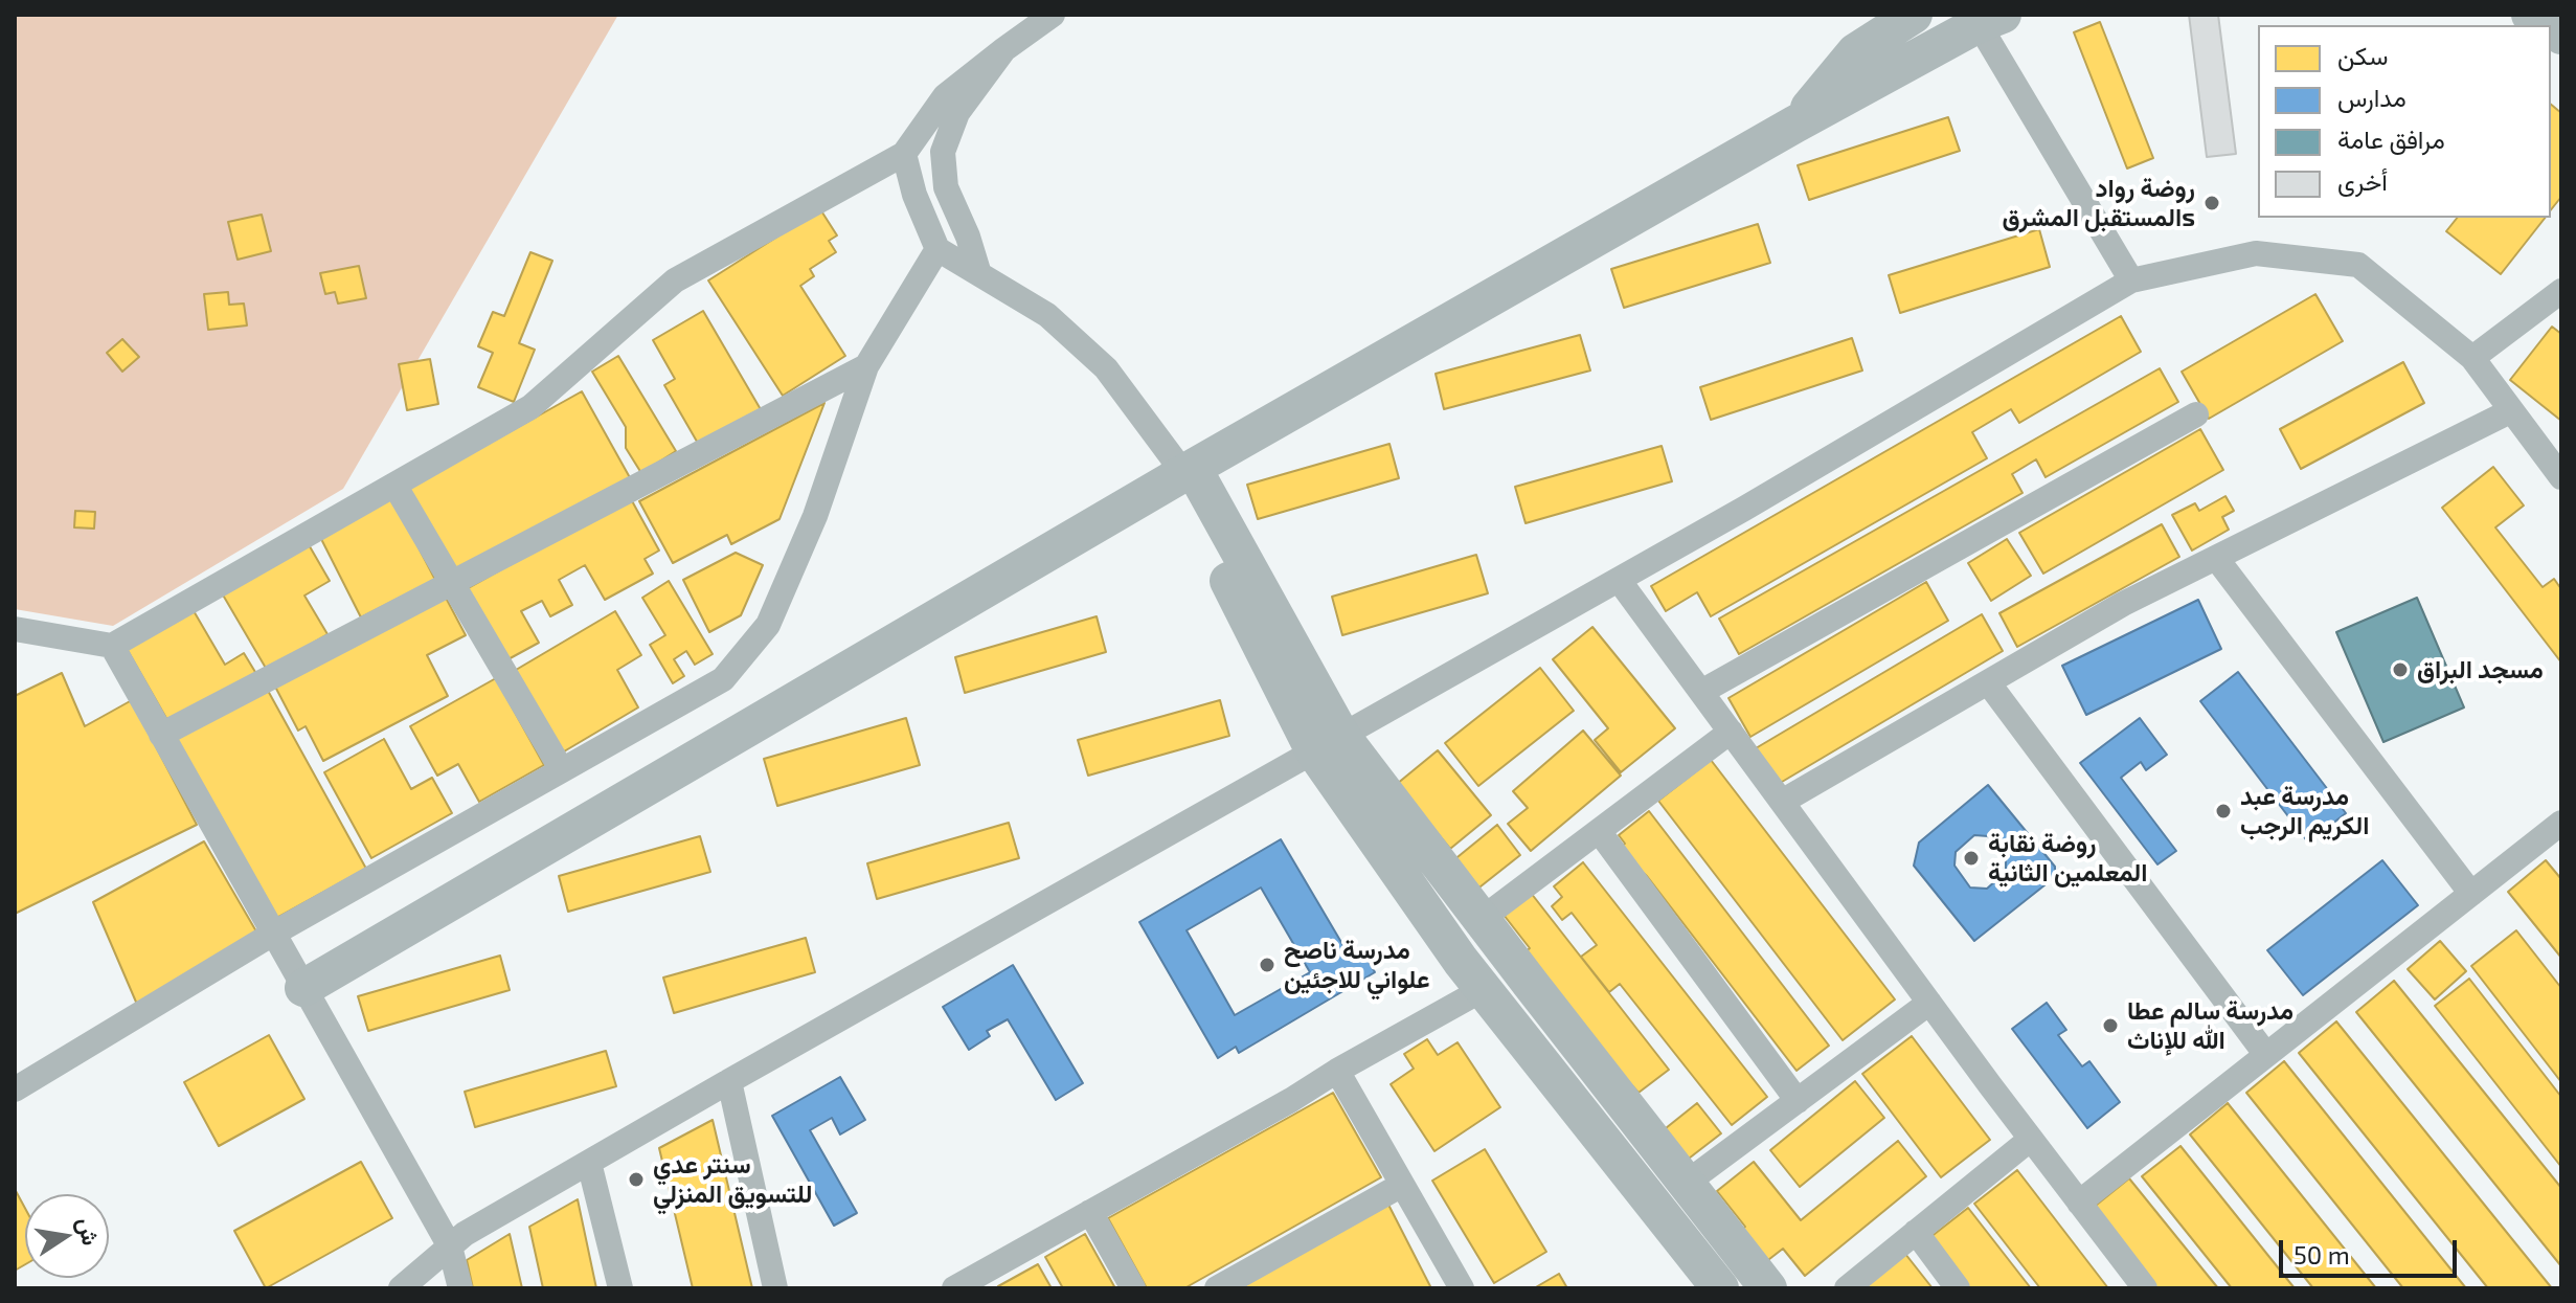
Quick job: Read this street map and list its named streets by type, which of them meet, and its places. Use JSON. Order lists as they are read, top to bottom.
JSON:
{
  "places": [
    "روضة رواد المستقبل المشرقs",
    "مسجد البراق",
    "مدرسة عبد الكريم الرجب",
    "روضة نقابة المعلمين الثانية",
    "مدرسة ناصح علواني للاجئين",
    "مدرسة سالم عطا الله للإناث",
    "سنتر عدي للتسويق المنزلي"
  ],
  "legend": [
    "سكن",
    "مدارس",
    "مرافق عامة",
    "أخرى"
  ],
  "scale_bar": "50 m",
  "north": "right"
}
